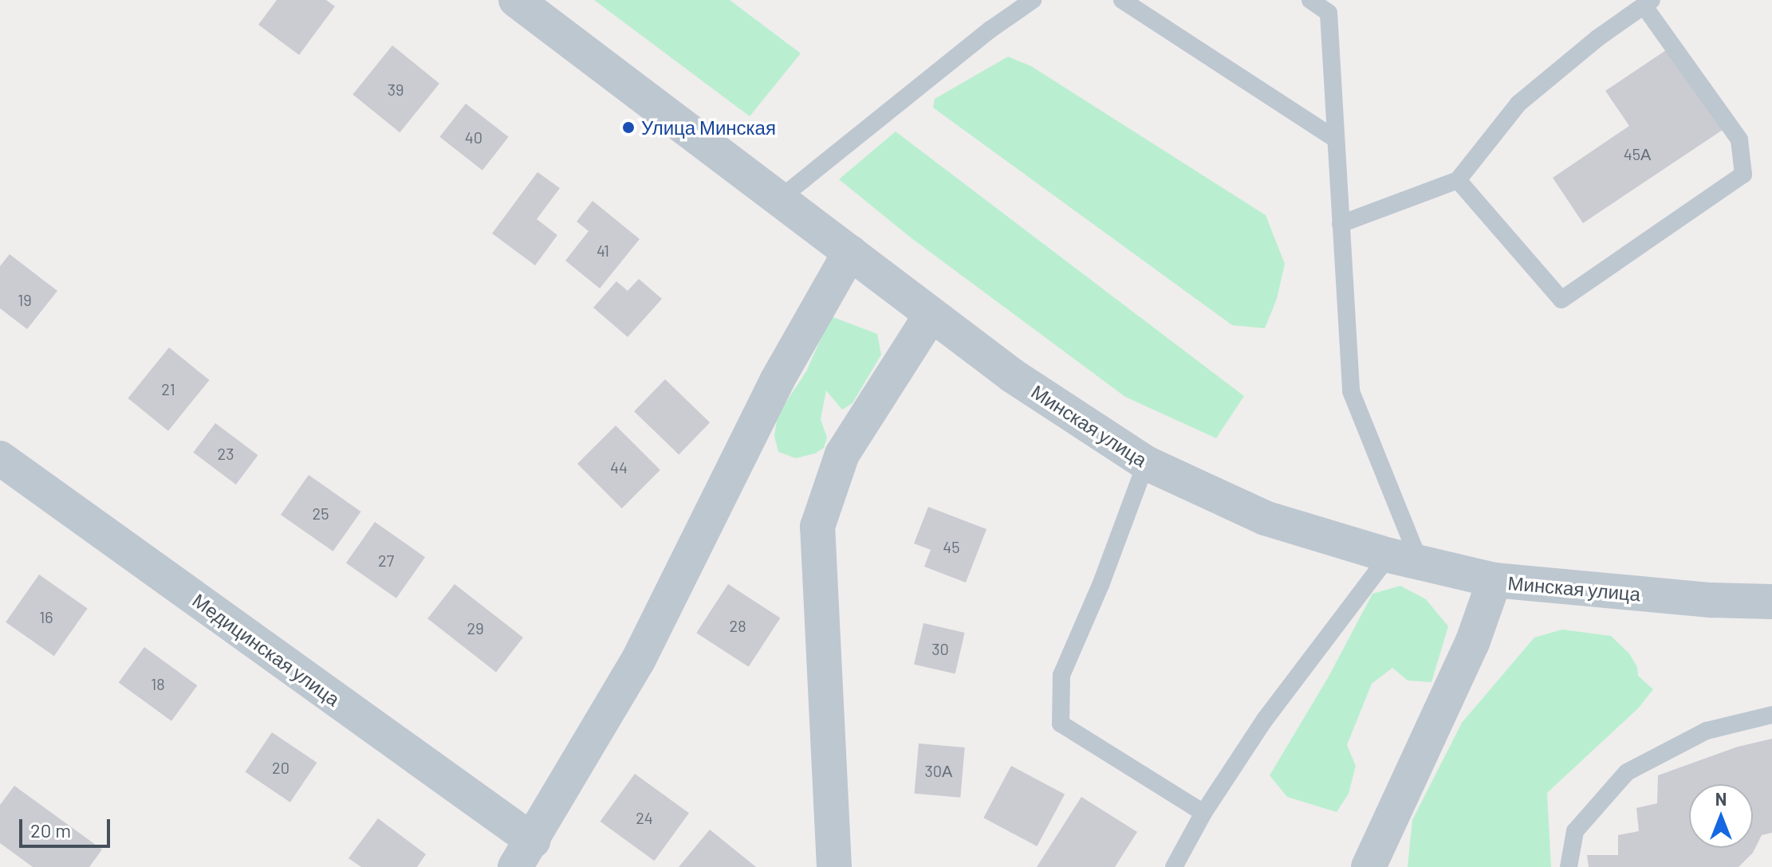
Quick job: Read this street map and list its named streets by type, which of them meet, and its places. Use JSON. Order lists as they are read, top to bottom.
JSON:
{
  "streets": {
    "street": ["Минская улица", "Медицинская улица"]
  },
  "places": ["Улица Минская"],
  "house_numbers": [
    "39",
    "40",
    "45А",
    "41",
    "19",
    "21",
    "23",
    "44",
    "25",
    "45",
    "27",
    "16",
    "28",
    "29",
    "30",
    "18",
    "20",
    "30А",
    "24"
  ],
  "scale_bar": "20 m",
  "north": "top"
}
